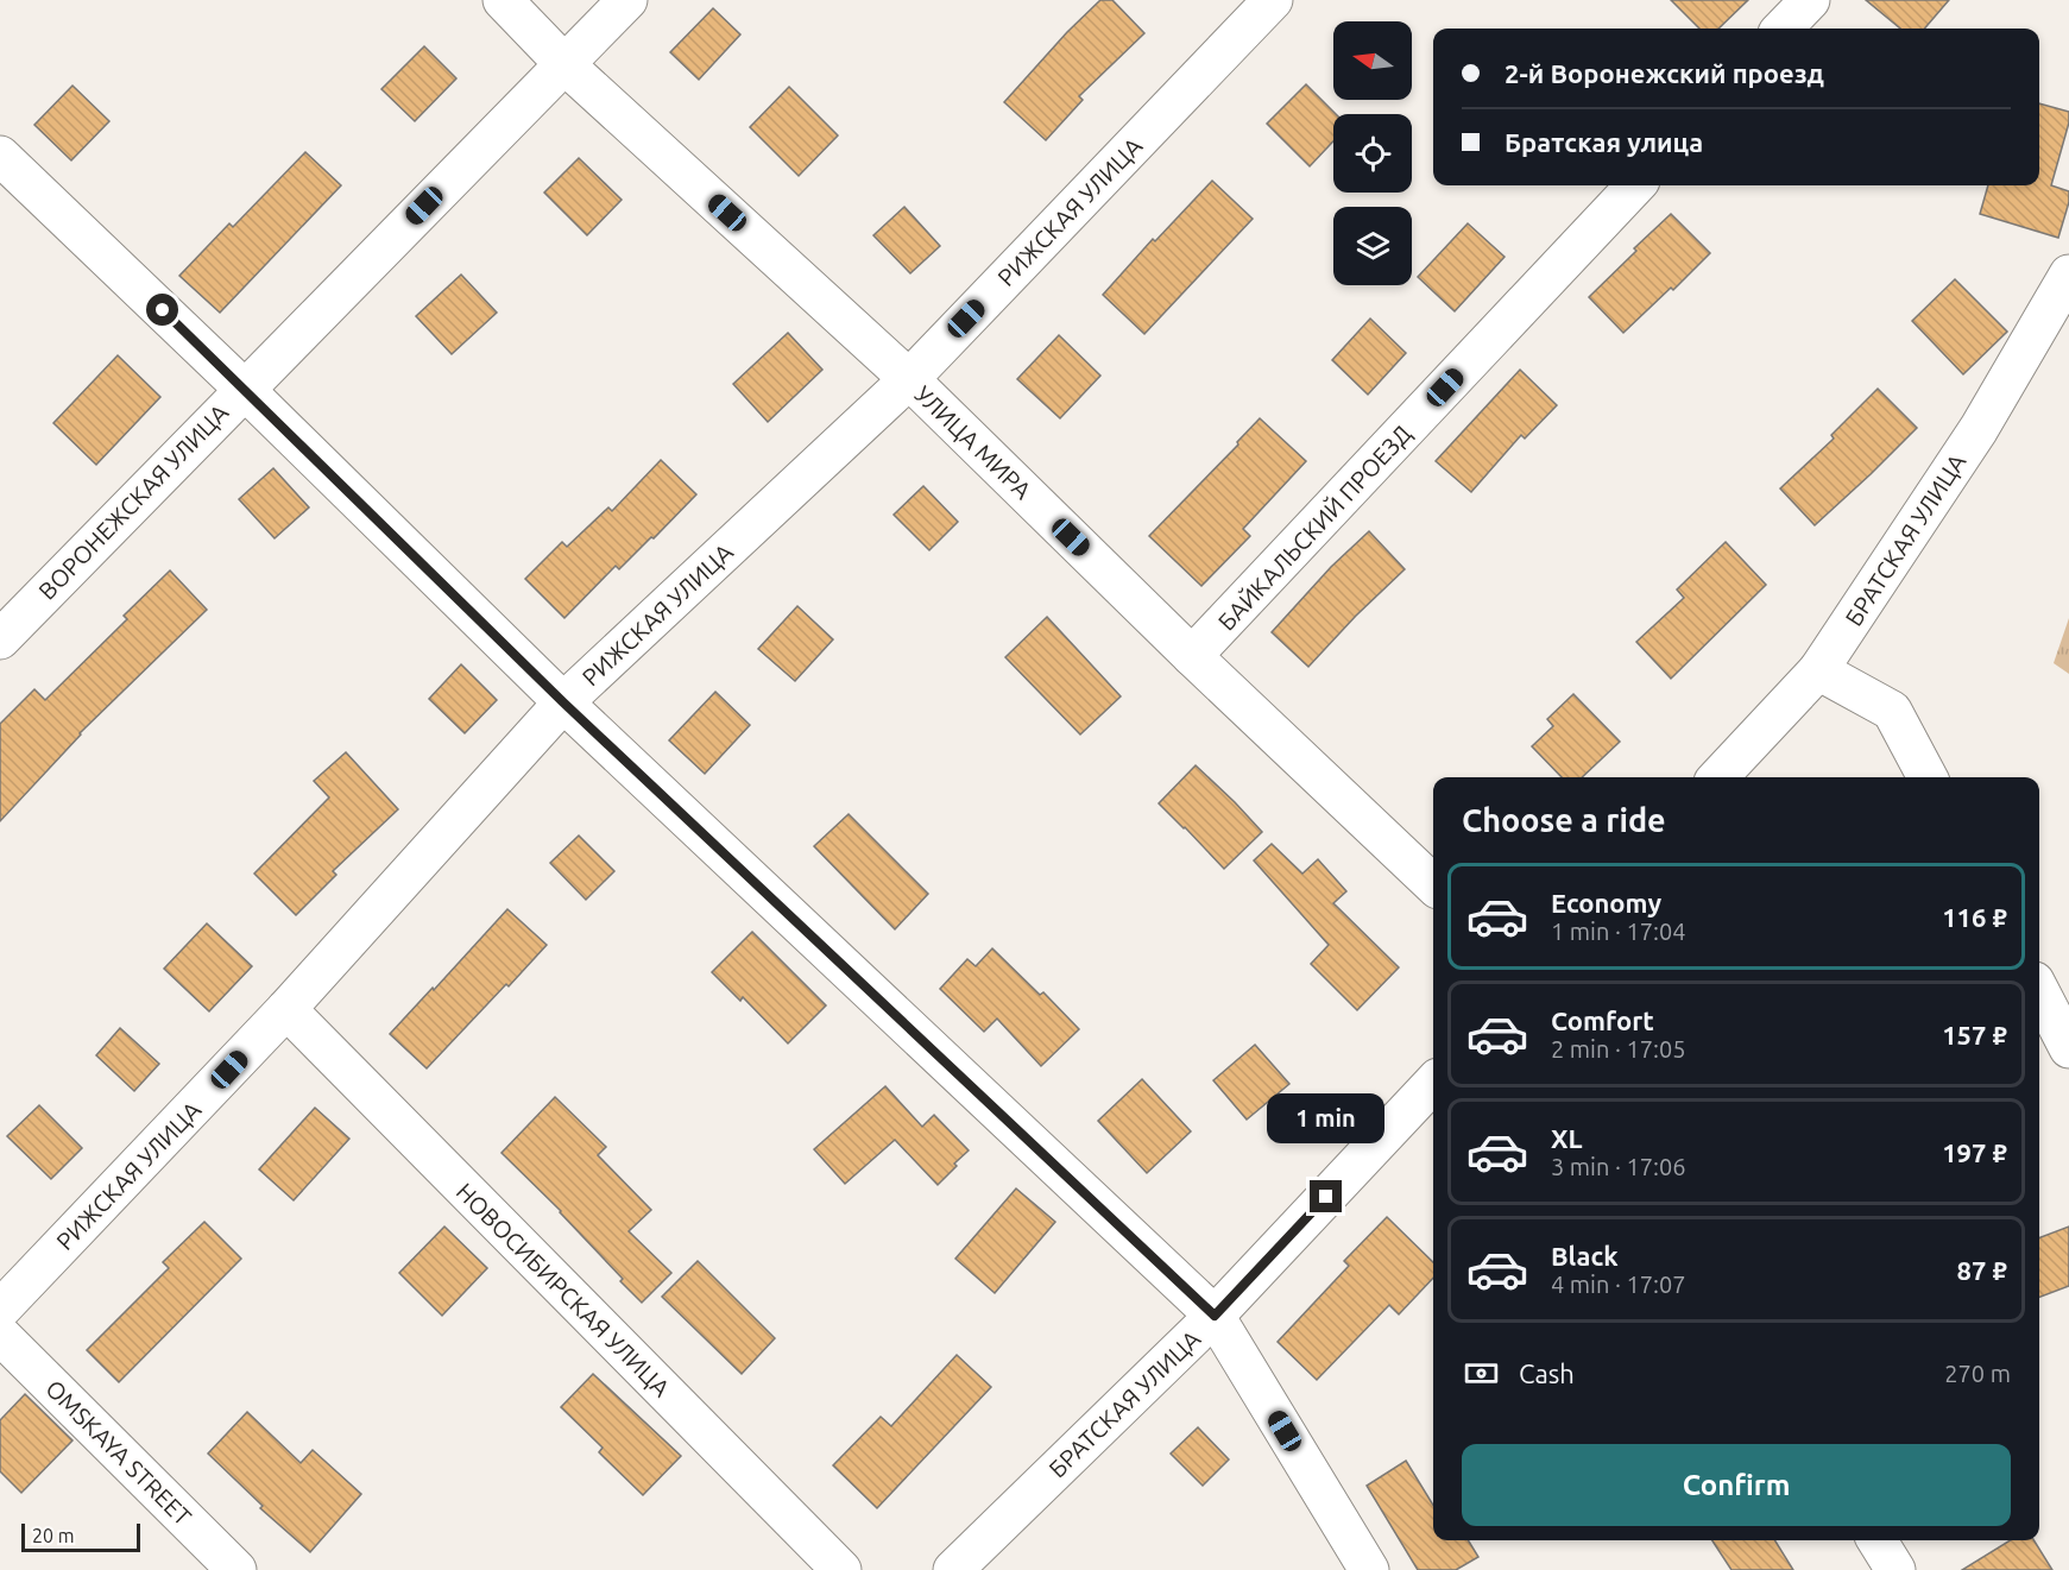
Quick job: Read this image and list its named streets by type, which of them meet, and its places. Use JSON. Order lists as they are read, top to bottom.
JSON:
{
  "streets": {
    "street": [
      "РИЖСКАЯ УЛИЦА",
      "УЛИЦА МИРА",
      "ВОРОНЕЖСКАЯ УЛИЦА",
      "БАЙКАЛЬСКИЙ ПРОЕЗД",
      "БРАТСКАЯ УЛИЦА",
      "НОВОСИБИРСКАЯ УЛИЦА",
      "OMSKAYA STREET"
    ]
  },
  "crossings": [
    ["РИЖСКАЯ УЛИЦА", "УЛИЦА МИРА"],
    ["РИЖСКАЯ УЛИЦА", "НОВОСИБИРСКАЯ УЛИЦА"],
    ["УЛИЦА МИРА", "ВОРОНЕЖСКАЯ УЛИЦА"],
    ["УЛИЦА МИРА", "БАЙКАЛЬСКИЙ ПРОЕЗД"]
  ],
  "scale_bar": "20 m",
  "north": "left",
  "page": {
    "banner": ["2-й Воронежский проезд", "Братская улица"],
    "heading": "Choose a ride",
    "list": [
      {
        "name": "Economy",
        "note": "1 min · 17:04",
        "value": "116 ₽"
      },
      {
        "name": "Comfort",
        "note": "2 min · 17:05",
        "value": "157 ₽"
      },
      {
        "name": "XL",
        "note": "3 min · 17:06",
        "value": "197 ₽"
      },
      {
        "name": "Black",
        "note": "4 min · 17:07",
        "value": "87 ₽"
      }
    ],
    "bubble": "1 min",
    "pay": ["Cash", "270 m"],
    "buttons": "Confirm",
    "scale": "20 m"
  }
}
